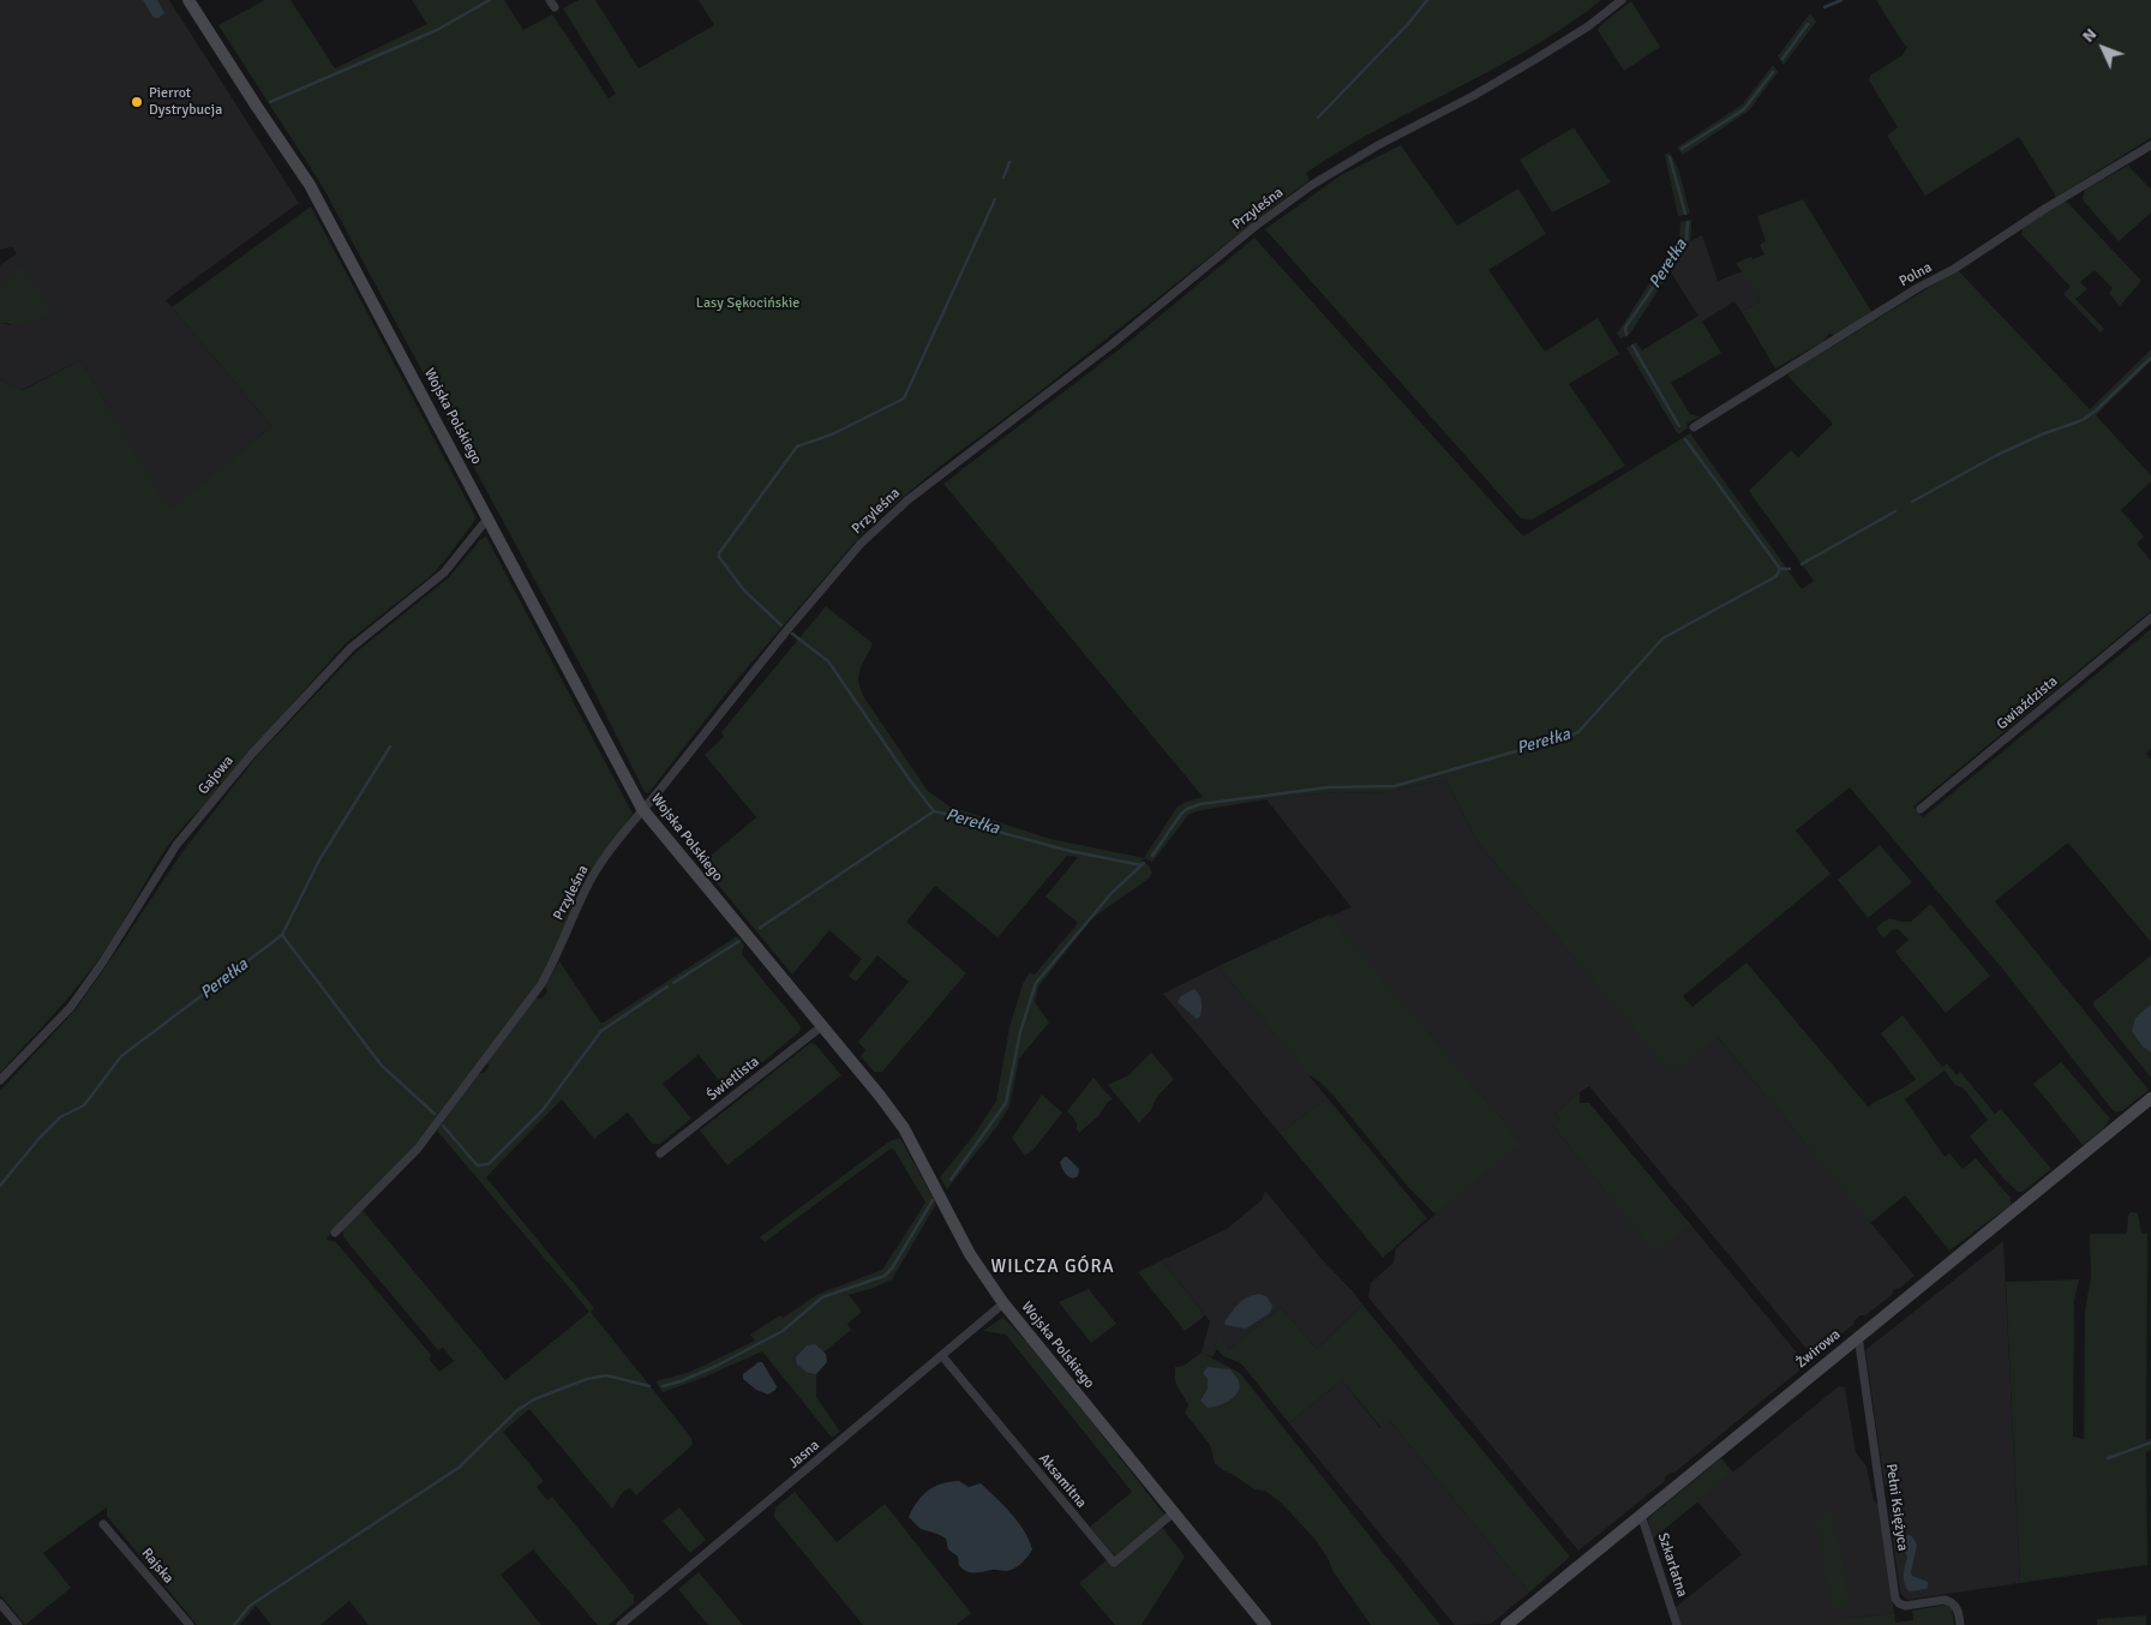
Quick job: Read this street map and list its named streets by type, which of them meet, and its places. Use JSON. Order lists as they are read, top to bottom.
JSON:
{
  "streets": {
    "street": [
      "Przyleśna",
      "Polna",
      "Wojska Polskiego",
      "Gwiaździsta",
      "Gajowa",
      "Świetlista",
      "Żwirowa",
      "Jasna",
      "Aksamitna",
      "Pełni Księżyca",
      "Szkarłatna",
      "Rajska"
    ]
  },
  "crossings": [
    ["Przyleśna", "Wojska Polskiego"],
    ["Wojska Polskiego", "Gajowa"],
    ["Wojska Polskiego", "Świetlista"],
    ["Wojska Polskiego", "Jasna"],
    ["Wojska Polskiego", "Aksamitna"],
    ["Żwirowa", "Pełni Księżyca"],
    ["Żwirowa", "Szkarłatna"],
    ["Jasna", "Aksamitna"]
  ],
  "districts": ["WILCZA GÓRA"],
  "water": ["Perełka"],
  "parks": ["Lasy Sękocińskie"],
  "places": ["Pierrot Dystrybucja"],
  "north": "top left"
}
